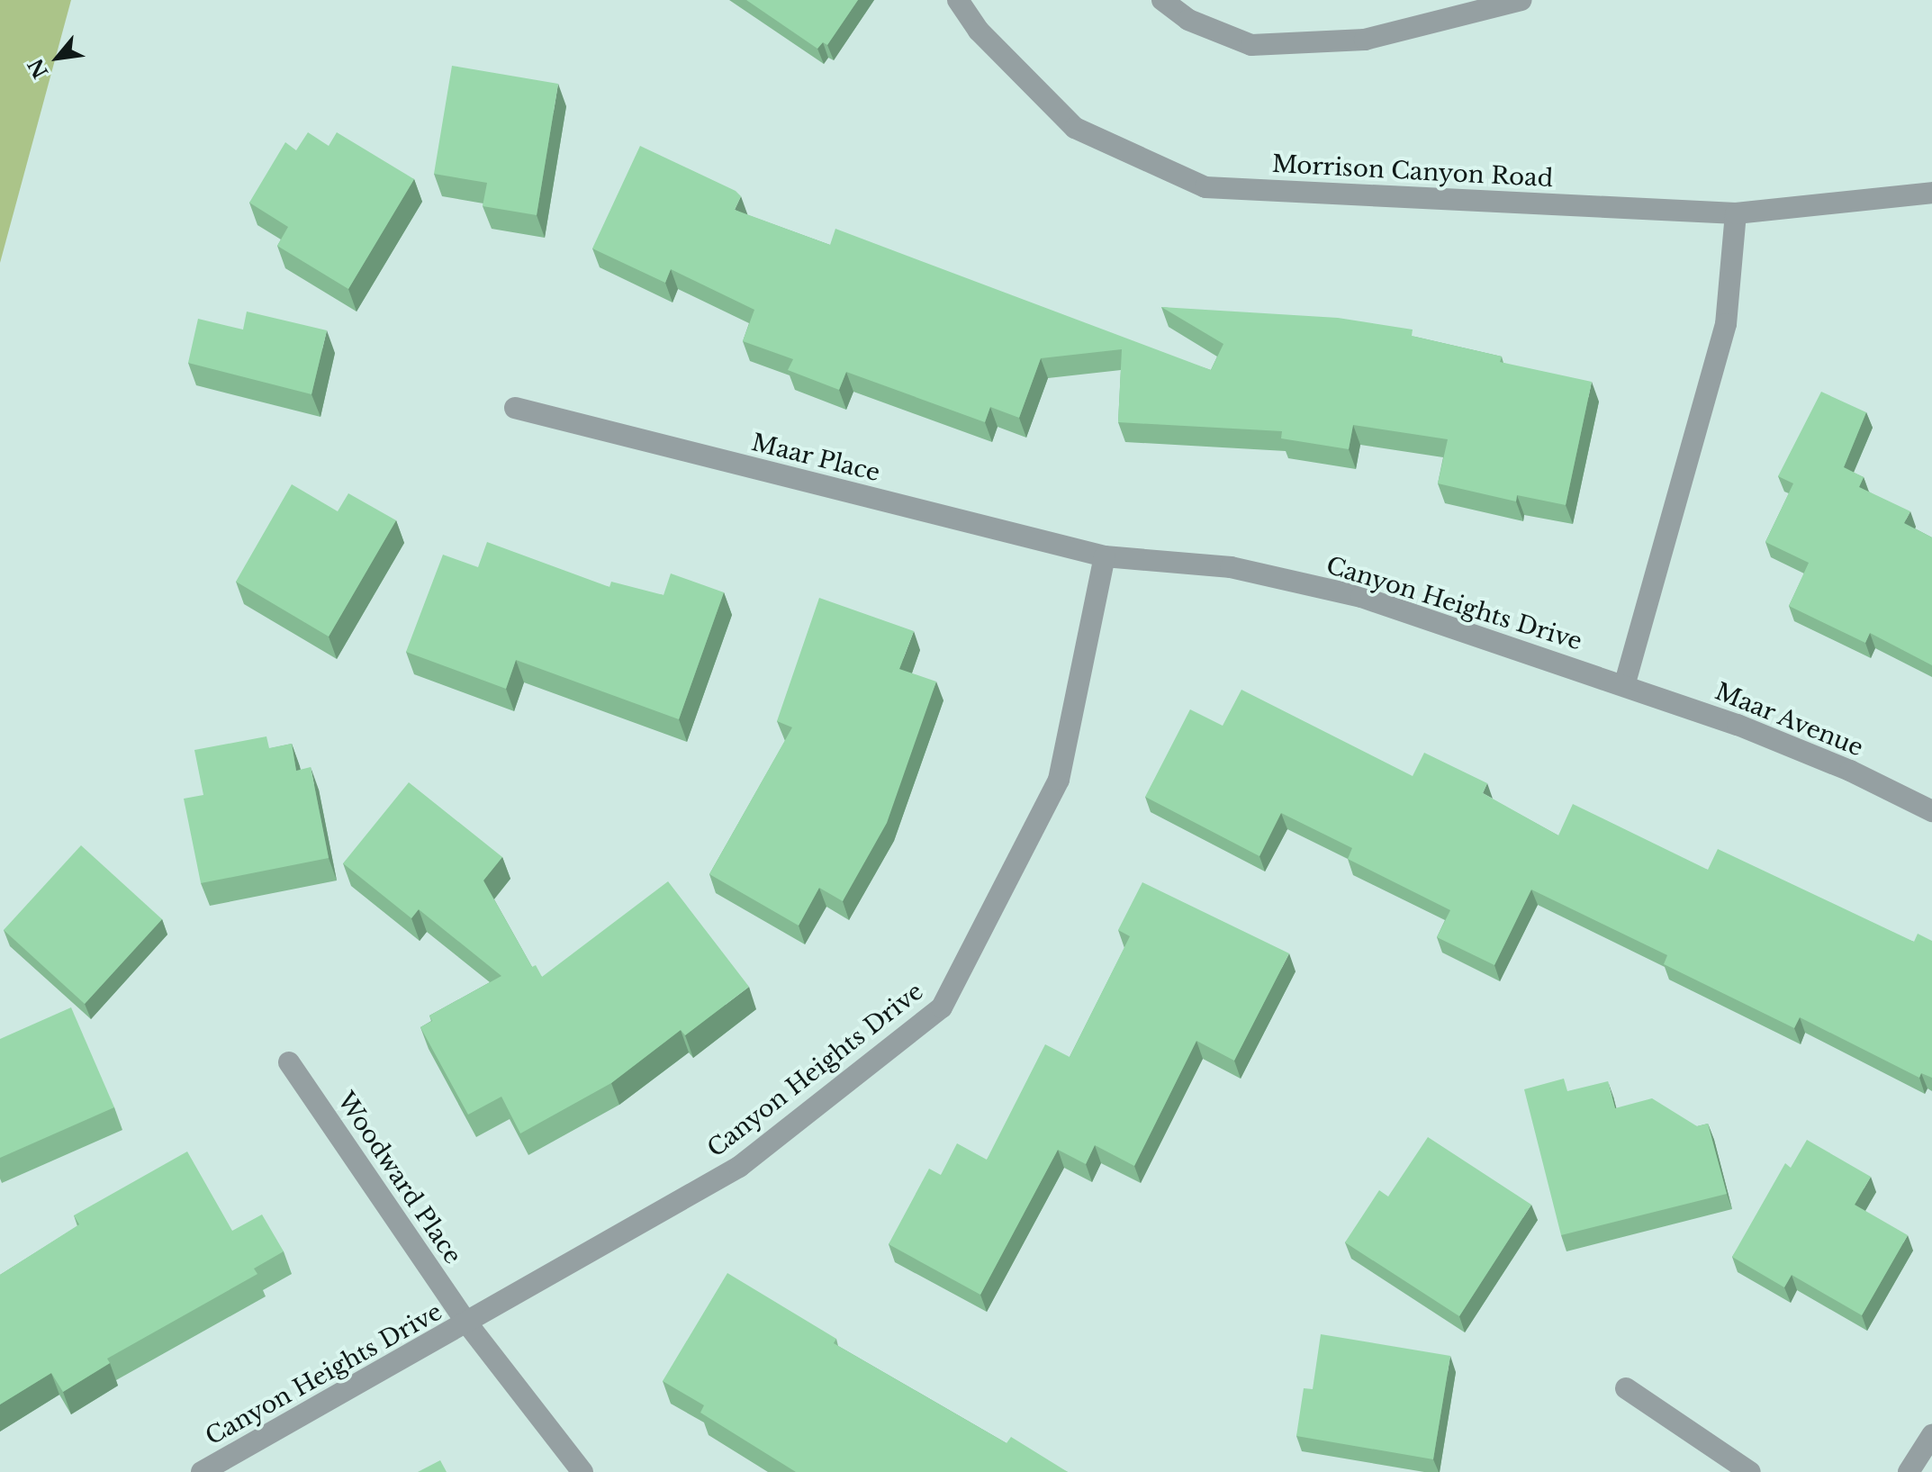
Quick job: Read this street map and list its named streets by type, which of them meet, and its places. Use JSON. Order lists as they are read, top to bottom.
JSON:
{
  "streets": {
    "street": [
      "Morrison Canyon Road",
      "Maar Place",
      "Canyon Heights Drive",
      "Maar Avenue",
      "Woodward Place"
    ]
  },
  "crossings": [
    ["Maar Place", "Canyon Heights Drive"],
    ["Canyon Heights Drive", "Maar Avenue"],
    ["Canyon Heights Drive", "Woodward Place"]
  ],
  "north": "bottom left"
}
